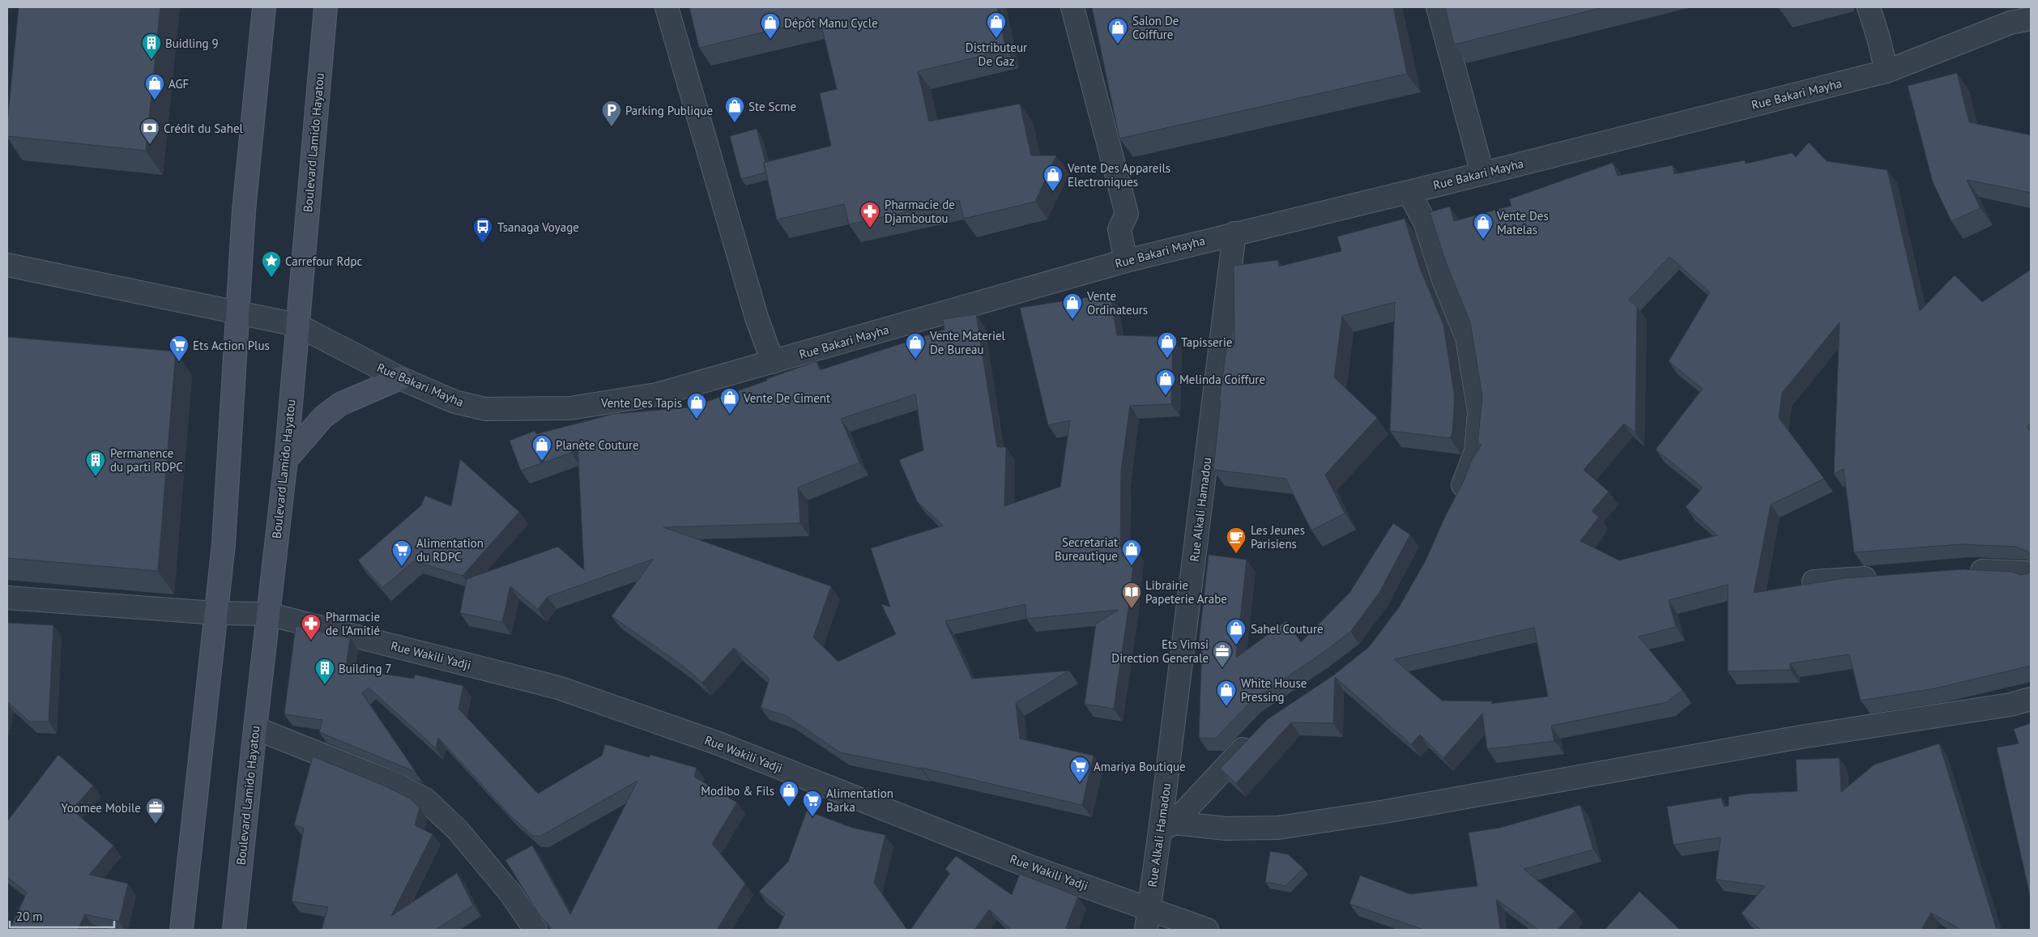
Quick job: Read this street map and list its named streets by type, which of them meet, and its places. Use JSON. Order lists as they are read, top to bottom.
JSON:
{
  "streets": {
    "main road": ["Boulevard Lamido Hayatou"],
    "street": ["Rue Bakari Mayha", "Rue Alkali Hamadou", "Rue Wakili Yadji"]
  },
  "crossings": [
    ["Rue Bakari Mayha", "Boulevard Lamido Hayatou"],
    ["Rue Bakari Mayha", "Rue Alkali Hamadou"],
    ["Boulevard Lamido Hayatou", "Rue Wakili Yadji"],
    ["Rue Alkali Hamadou", "Rue Wakili Yadji"]
  ],
  "places": {
    "shop": [
      "Distributeur De Gaz",
      "Dépôt Manu Cycle",
      "Salon De Coiffure",
      "AGF",
      "Ste Scme",
      "Vente Des Appareils Electroniques",
      "Vente Des Matelas",
      "Vente Ordinateurs",
      "Tapisserie",
      "Vente Materiel De Bureau",
      "Melinda Coiffure",
      "Vente De Ciment",
      "Vente Des Tapis",
      "Planète Couture",
      "Secretariat Bureautique",
      "Sahel Couture",
      "White House Pressing",
      "Modibo & Fils"
    ],
    "building": ["Buidling 9", "Permanence du parti RDPC", "Building 7"],
    "parking": ["Parking Publique"],
    "bank": ["Crédit du Sahel"],
    "pharmacy": ["Pharmacie de Djamboutou", "Pharmacie de l'Amitié"],
    "bus stop": ["Tsanaga Voyage"],
    "place": ["Carrefour Rdpc"],
    "supermarket": [
      "Ets Action Plus",
      "Alimentation du RDPC",
      "Amariya Boutique",
      "Alimentation Barka"
    ],
    "cafe": ["Les Jeunes Parisiens"],
    "library": ["Librairie Papeterie Arabe"],
    "office": ["Ets Vimsi Direction Generale", "Yoomee Mobile"]
  },
  "scale_bar": "20 m"
}
